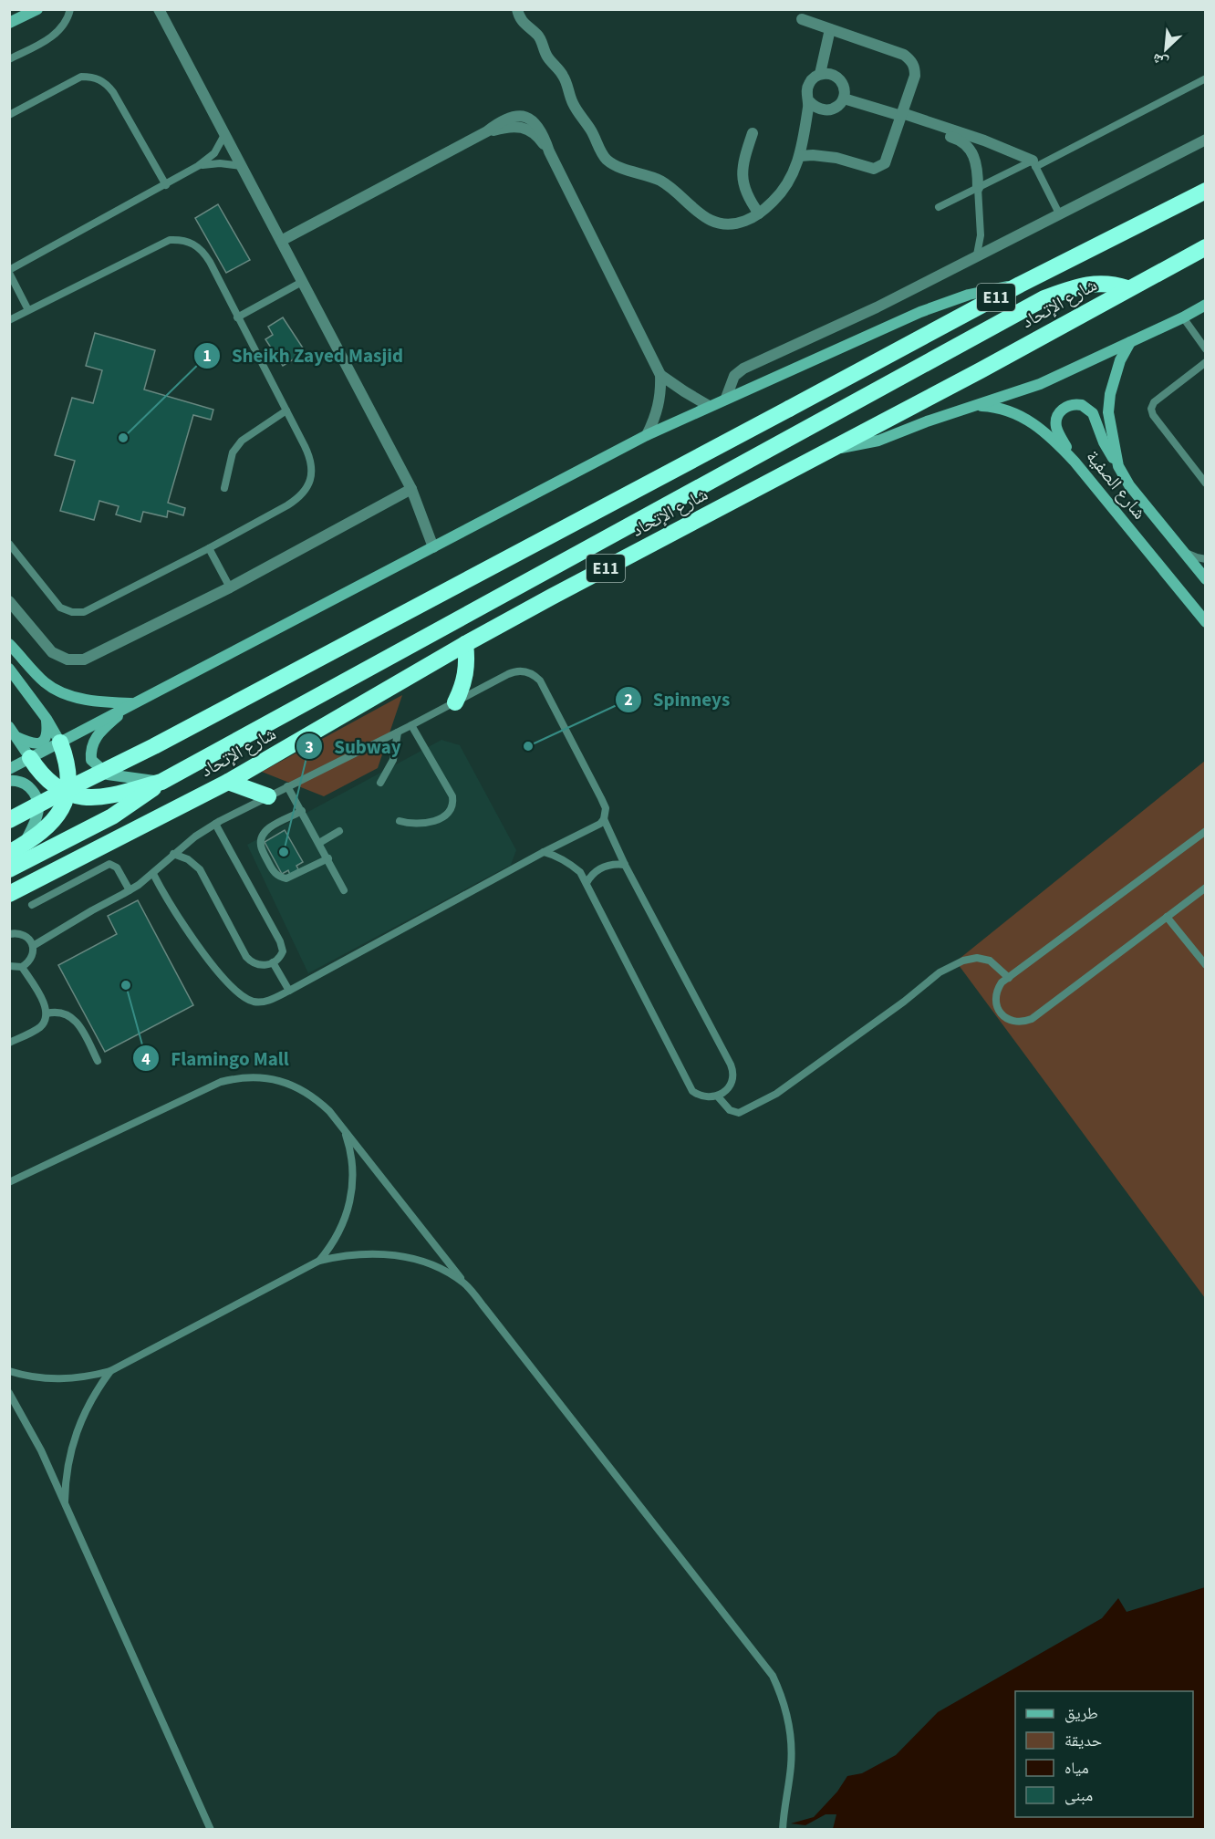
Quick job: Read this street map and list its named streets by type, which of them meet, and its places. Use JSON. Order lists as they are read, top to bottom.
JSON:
{
  "streets": {
    "highway": ["E11", "شارع الإتحاد"],
    "main road": ["شارع الصفية"]
  },
  "places": [
    "Sheikh Zayed Masjid",
    "Spinneys",
    "Subway",
    "Flamingo Mall"
  ],
  "legend": [
    "طريق",
    "حديقة",
    "مياه",
    "مبنى"
  ],
  "north": "bottom left"
}
